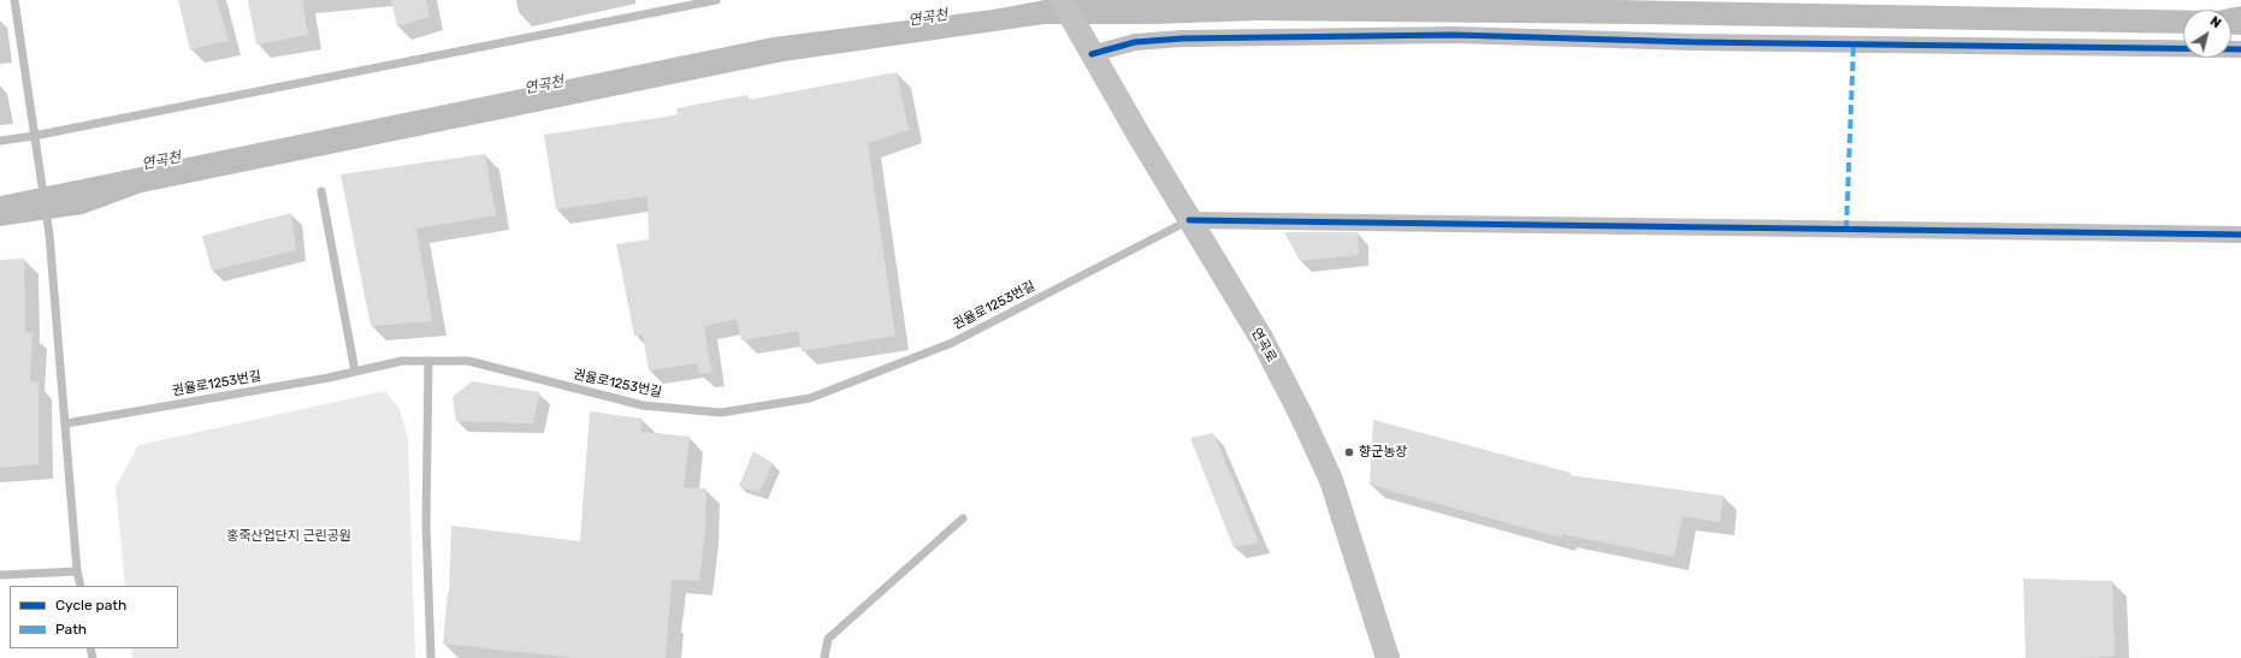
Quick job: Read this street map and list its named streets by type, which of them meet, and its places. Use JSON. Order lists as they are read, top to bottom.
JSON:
{
  "streets": {
    "street": ["연곡로"],
    "lane": ["권율로1253번길"]
  },
  "crossings": [
    ["권율로1253번길", "연곡로"]
  ],
  "water": ["연곡천"],
  "parks": ["홍죽산업단지 근린공원"],
  "places": ["향군농장"],
  "legend": ["Cycle path", "Path"],
  "north": "top right"
}
